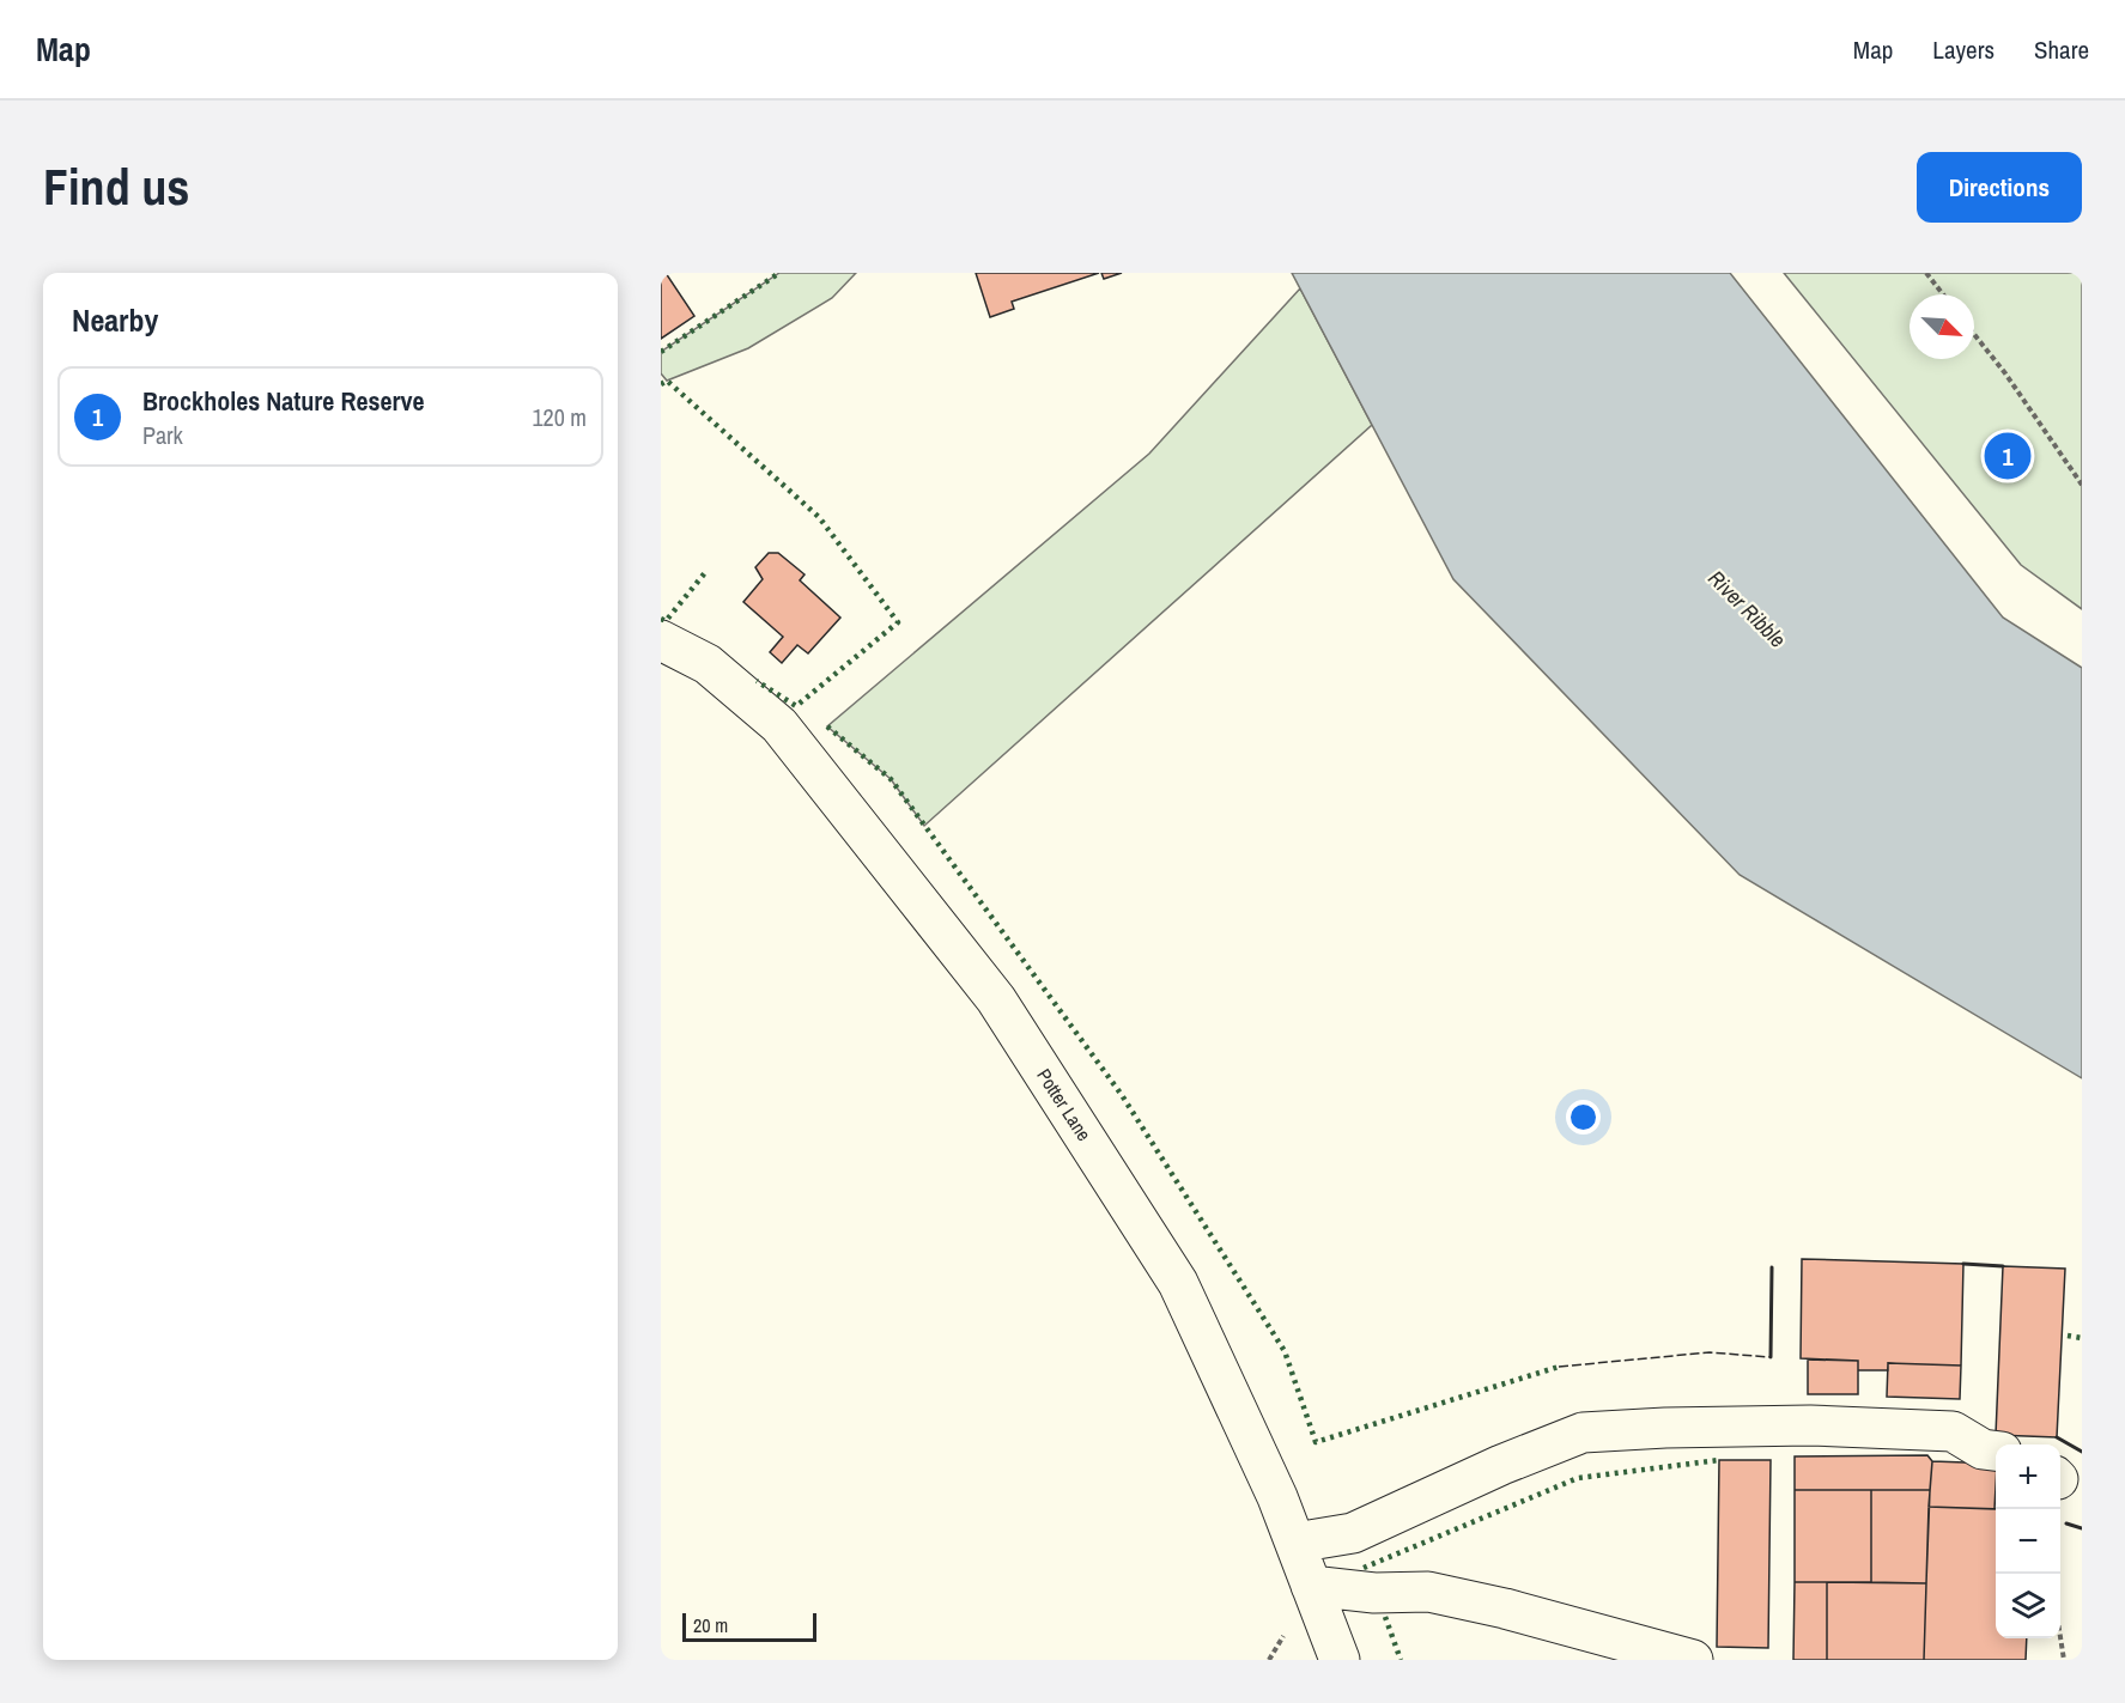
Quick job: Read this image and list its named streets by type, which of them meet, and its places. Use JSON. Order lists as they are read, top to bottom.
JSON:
{
  "streets": {
    "street": ["Potter Lane"]
  },
  "water": ["River Ribble"],
  "scale_bar": "20 m",
  "north": "bottom right",
  "page": {
    "header": "Map",
    "nav": ["Map", "Layers", "Share"],
    "buttons": "Directions",
    "title": "Find us",
    "heading": "Nearby",
    "list": [
      {
        "mark": "1",
        "name": "Brockholes Nature Reserve",
        "note": "Park",
        "value": "120 m"
      }
    ],
    "pins": "1",
    "map_buttons": ["+", "−"],
    "scale": "20 m"
  }
}
